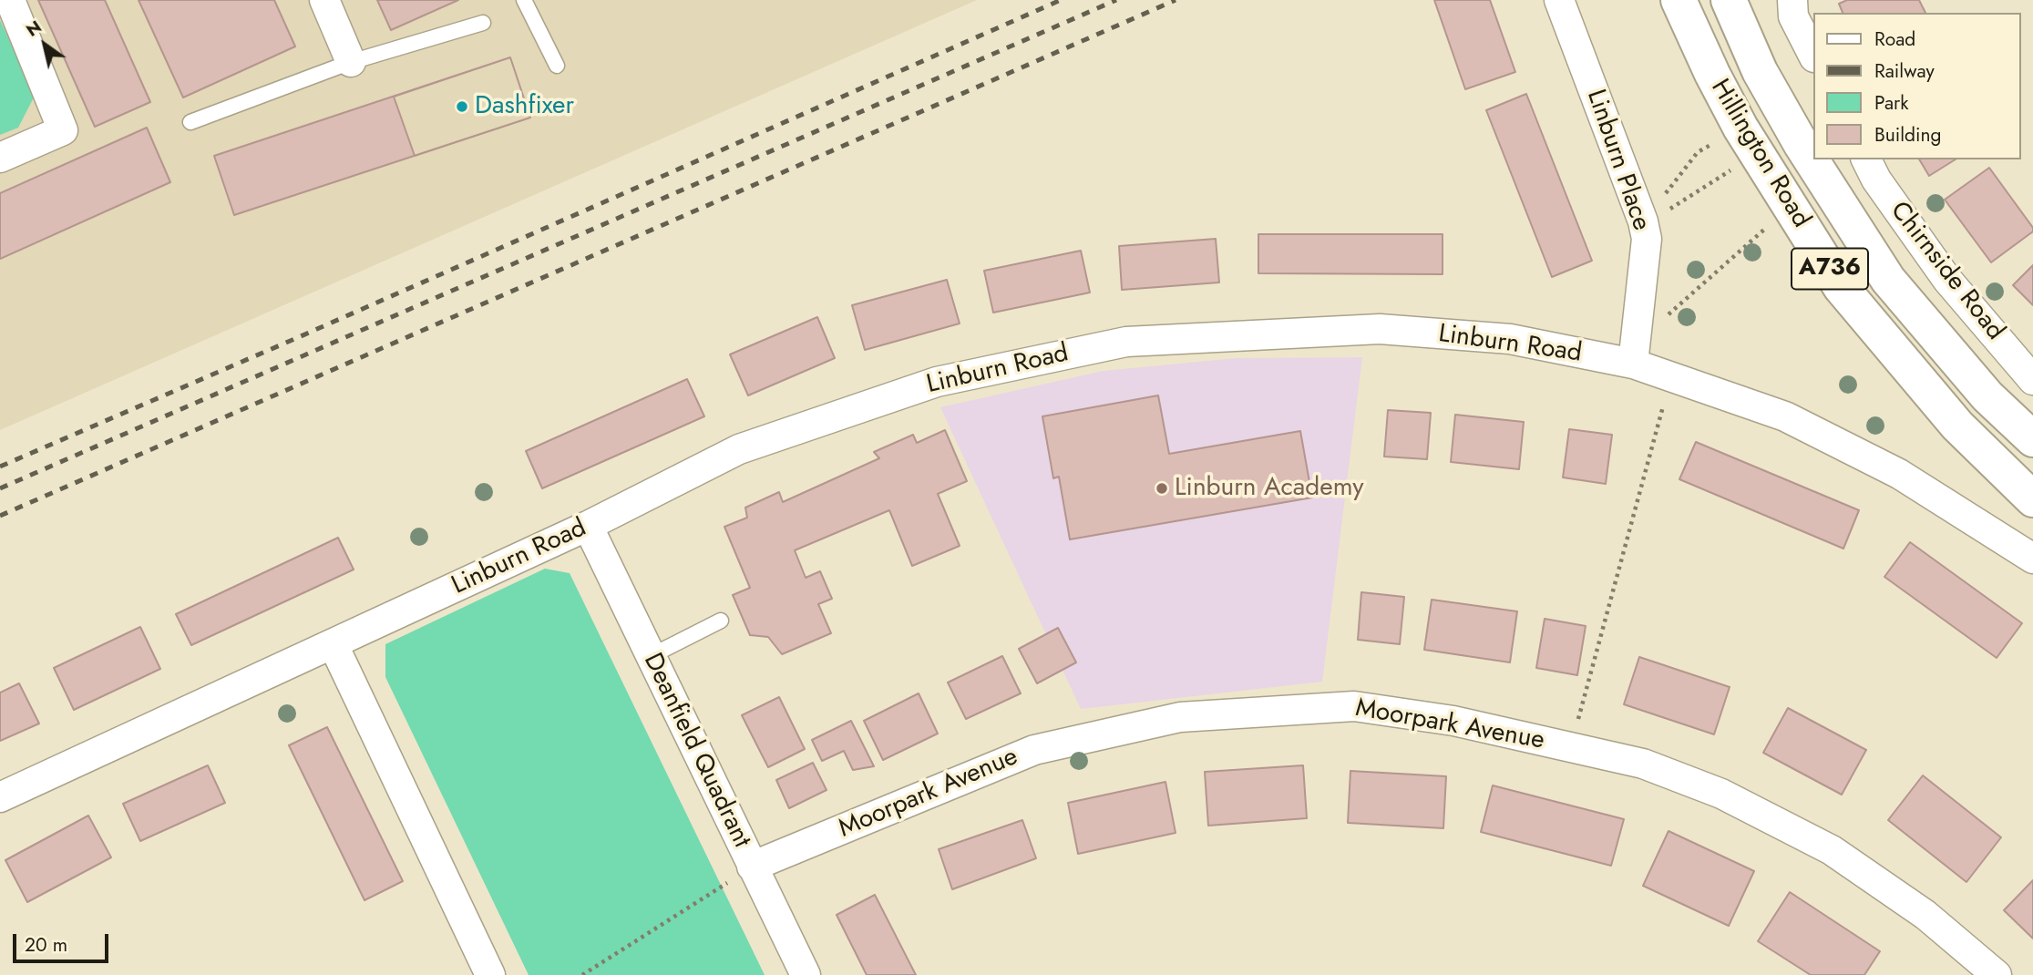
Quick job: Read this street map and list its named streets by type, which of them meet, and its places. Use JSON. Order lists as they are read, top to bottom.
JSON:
{
  "streets": {
    "main road": ["Hillington Road", "A736"],
    "street": [
      "Linburn Place",
      "Chirnside Road",
      "Linburn Road",
      "Moorpark Avenue",
      "Deanfield Quadrant"
    ]
  },
  "crossings": [
    ["Linburn Place", "Linburn Road"],
    ["Linburn Road", "Deanfield Quadrant"],
    ["Moorpark Avenue", "Deanfield Quadrant"]
  ],
  "places": ["Dashfixer", "Linburn Academy"],
  "legend": [
    "Road",
    "Railway",
    "Park",
    "Building"
  ],
  "scale_bar": "20 m",
  "north": "top left"
}
